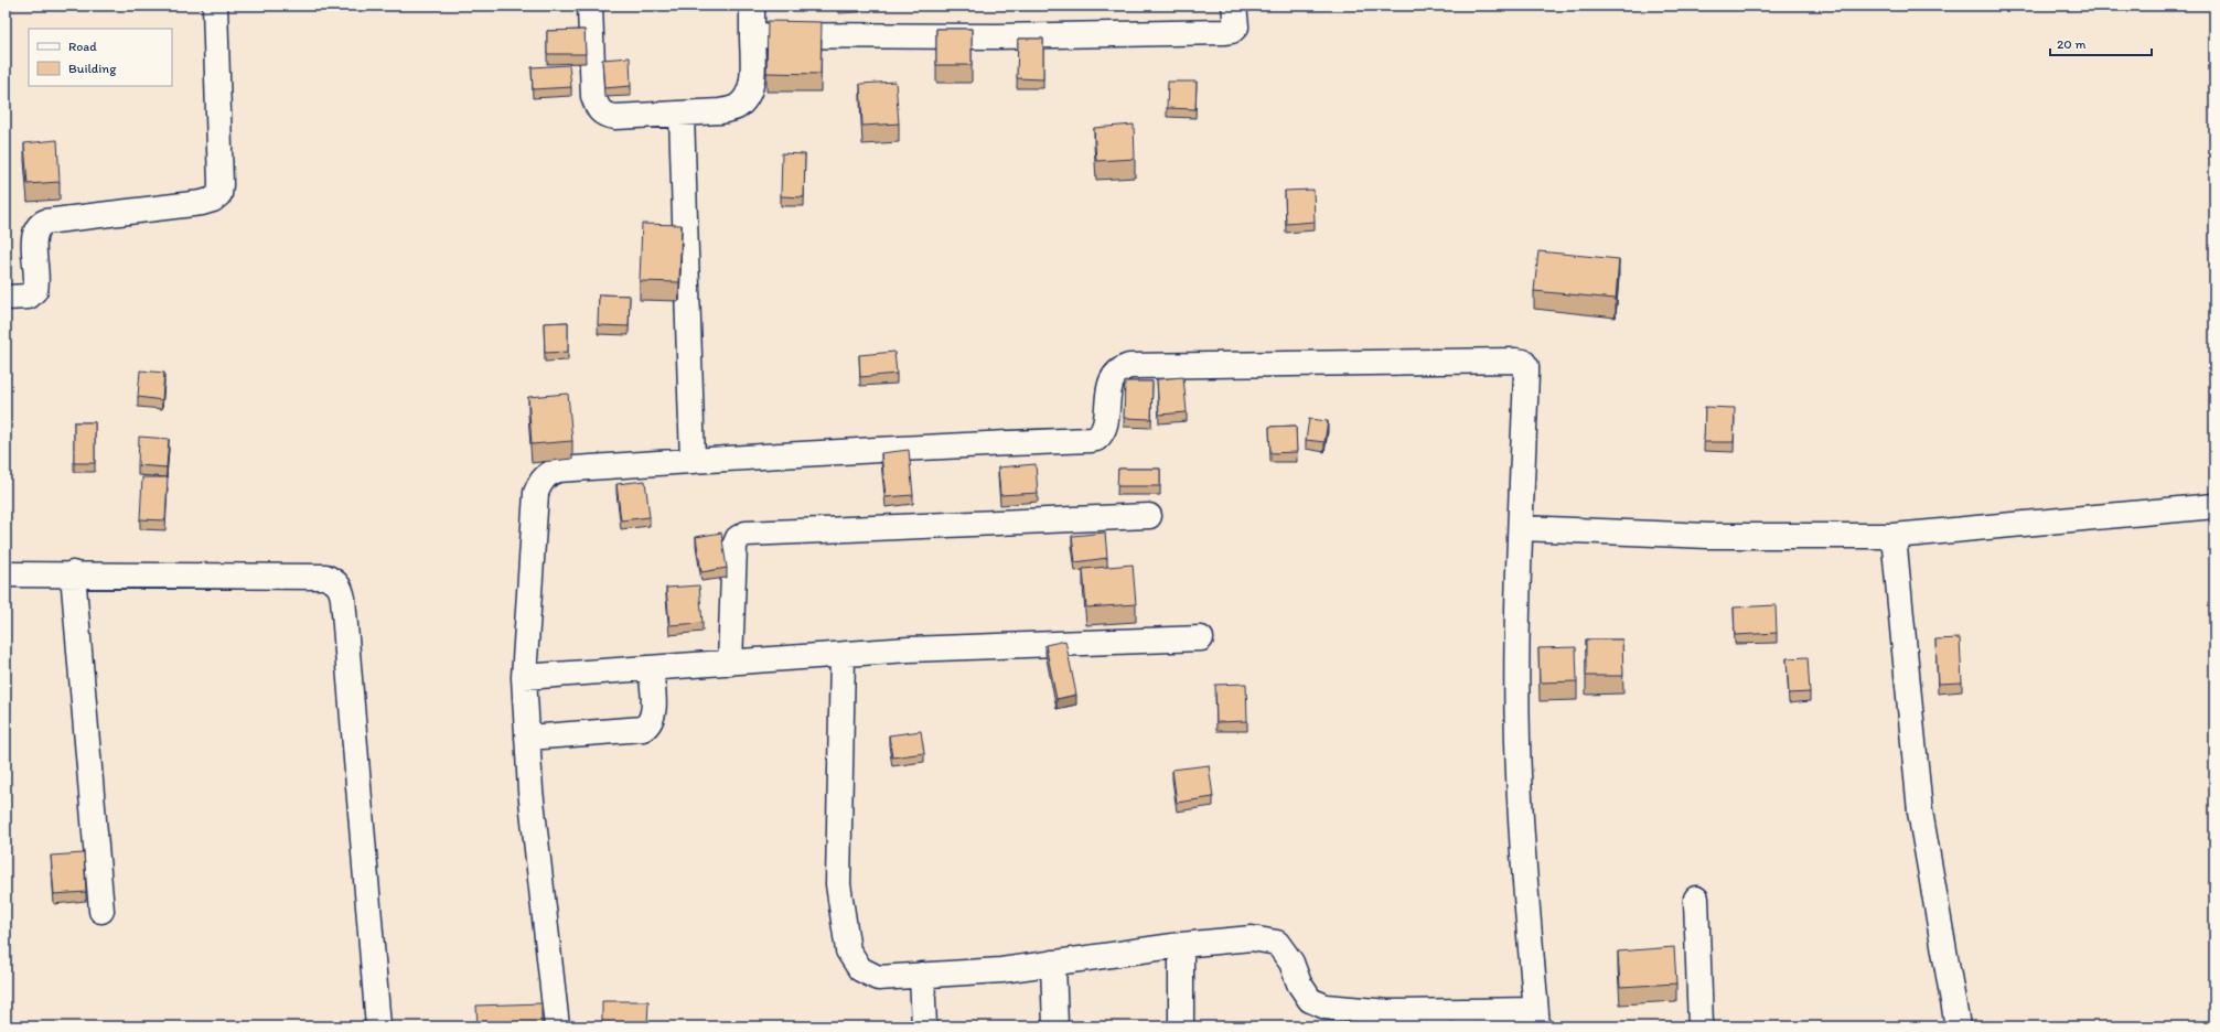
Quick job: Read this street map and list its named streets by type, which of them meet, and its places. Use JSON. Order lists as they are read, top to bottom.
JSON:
{
  "legend": ["Road", "Building"],
  "scale_bar": "20 m"
}
